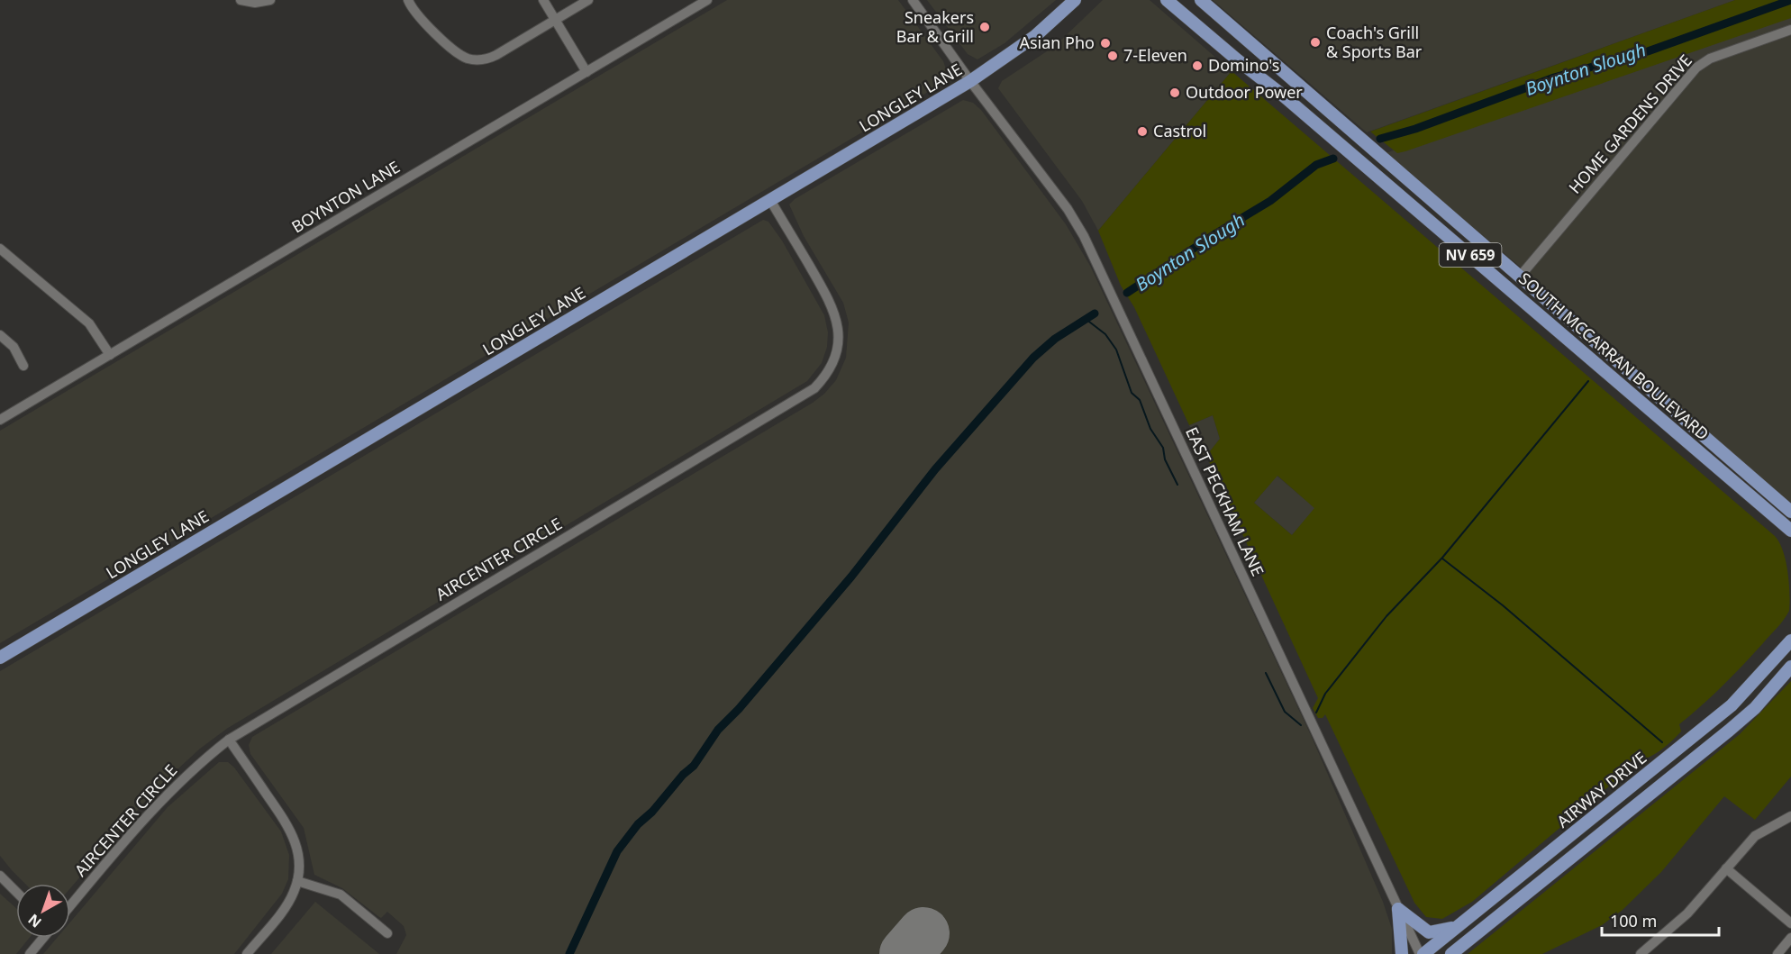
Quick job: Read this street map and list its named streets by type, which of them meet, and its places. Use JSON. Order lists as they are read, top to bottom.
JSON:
{
  "streets": {
    "main road": [
      "LONGLEY LANE",
      "NV 659",
      "SOUTH MCCARRAN BOULEVARD",
      "AIRWAY DRIVE"
    ],
    "street": [
      "HOME GARDENS DRIVE",
      "BOYNTON LANE",
      "EAST PECKHAM LANE",
      "AIRCENTER CIRCLE"
    ]
  },
  "crossings": [
    ["LONGLEY LANE", "EAST PECKHAM LANE"],
    ["LONGLEY LANE", "AIRCENTER CIRCLE"],
    ["HOME GARDENS DRIVE", "SOUTH MCCARRAN BOULEVARD"],
    ["EAST PECKHAM LANE", "AIRWAY DRIVE"]
  ],
  "water": ["Boynton Slough"],
  "places": [
    "Sneakers Bar & Grill",
    "Coach's Grill & Sports Bar",
    "Asian Pho",
    "7-Eleven",
    "Domino's",
    "Outdoor Power",
    "Castrol"
  ],
  "scale_bar": "100 m",
  "north": "bottom left"
}
